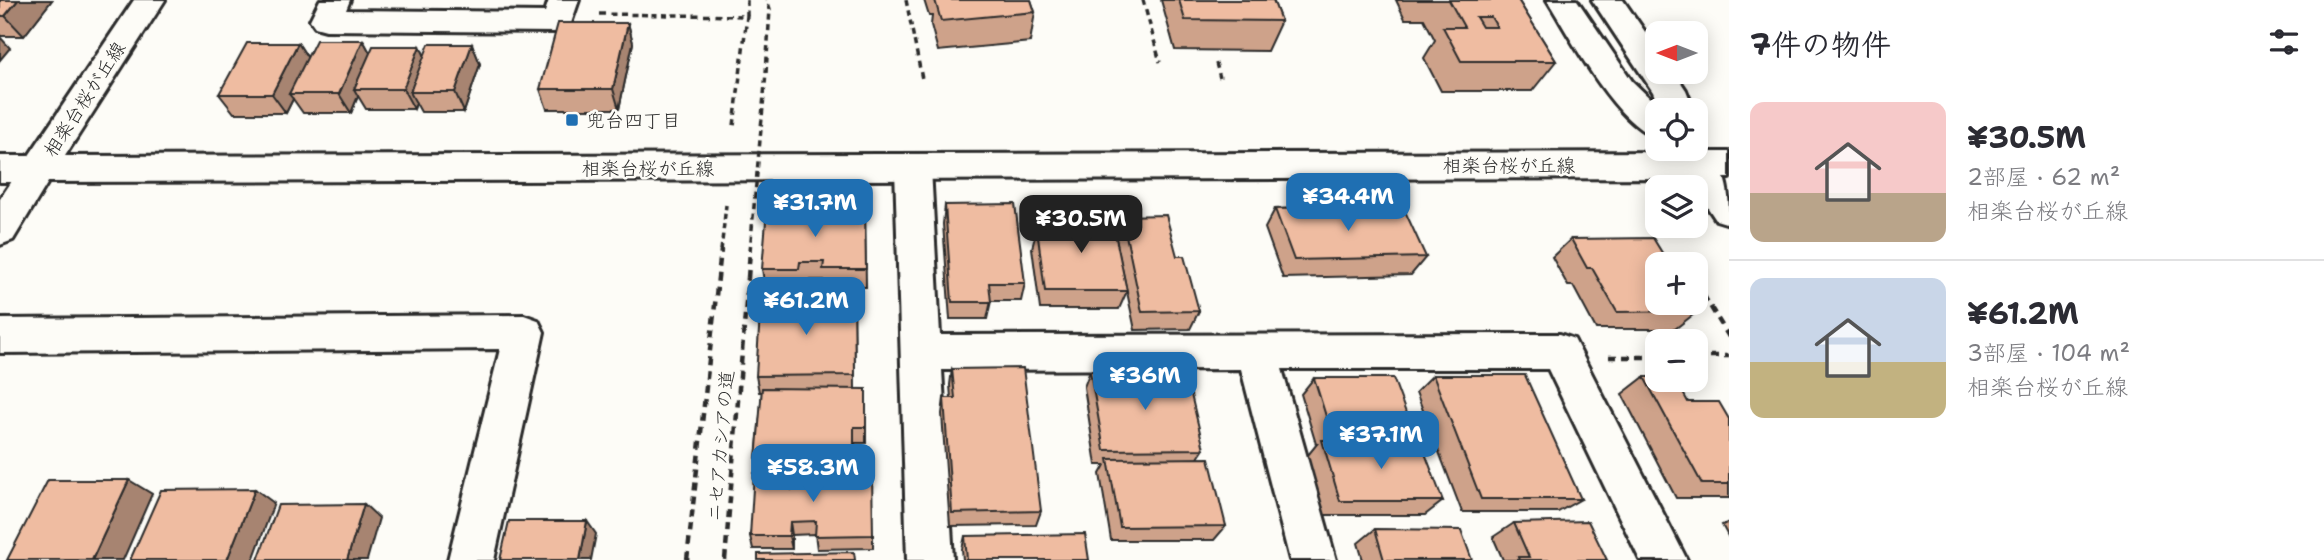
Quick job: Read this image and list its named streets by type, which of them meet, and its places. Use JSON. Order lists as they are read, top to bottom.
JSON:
{
  "streets": {
    "street": ["相楽台桜が丘線"],
    "path": ["ニセアカシアの道"]
  },
  "places": {
    "transit": ["兜台四丁目"]
  },
  "north": "left",
  "page": {
    "heading": "7件の物件",
    "map_buttons": ["+", "−"],
    "list": [
      {
        "name": "¥30.5M",
        "note": "2部屋 · 62 m² · 相楽台桜が丘線"
      },
      {
        "name": "¥61.2M",
        "note": "3部屋 · 104 m² · 相楽台桜が丘線"
      }
    ],
    "price": [
      "¥34.4M",
      "¥31.7M",
      "¥30.5M",
      "¥61.2M",
      "¥36M",
      "¥37.1M",
      "¥58.3M"
    ]
  }
}
